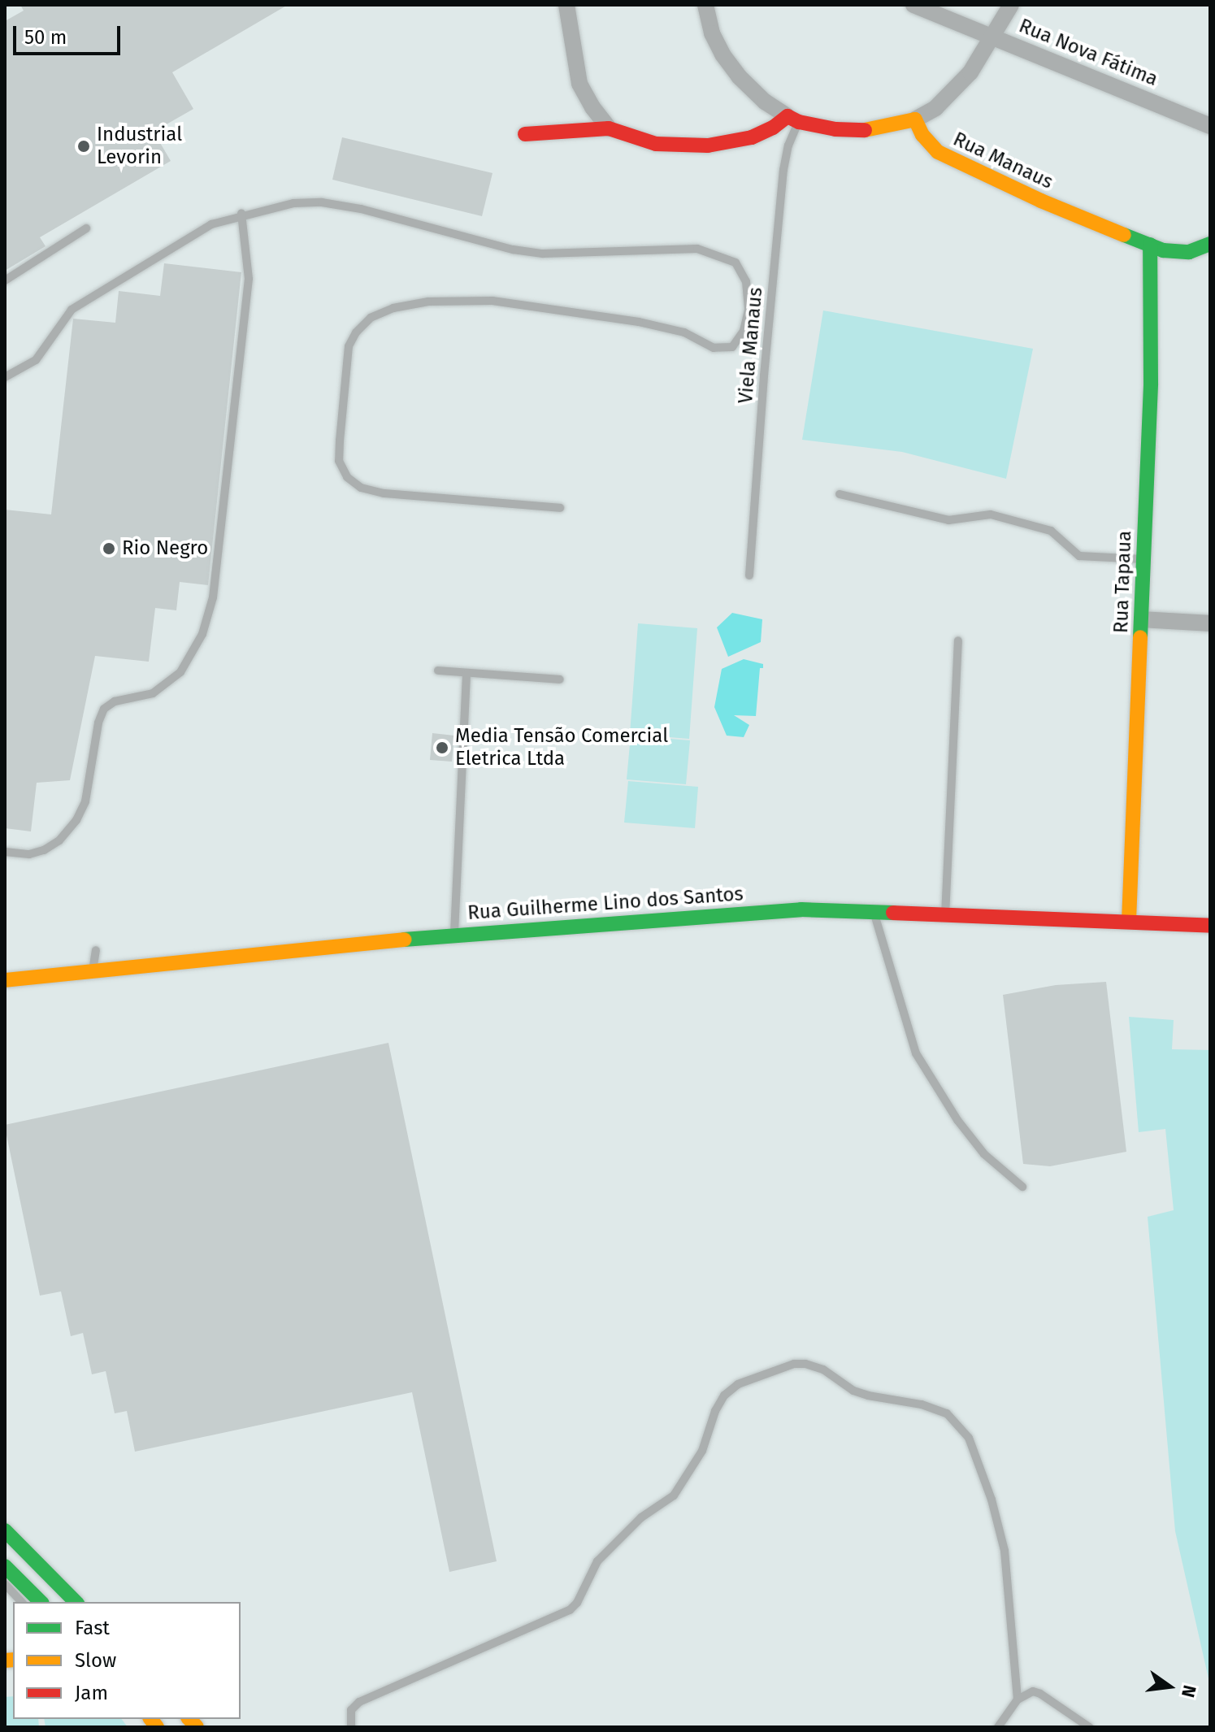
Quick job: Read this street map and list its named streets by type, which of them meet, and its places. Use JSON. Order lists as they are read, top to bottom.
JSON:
{
  "streets": {
    "street": [
      "Rua Nova Fátima",
      "Rua Manaus",
      "Rua Tapaua",
      "Rua Guilherme Lino dos Santos"
    ],
    "lane": ["Viela Manaus"]
  },
  "crossings": [
    ["Rua Manaus", "Rua Tapaua"],
    ["Rua Tapaua", "Rua Guilherme Lino dos Santos"]
  ],
  "places": ["Industrial Levorin", "Rio Negro", "Media Tensão Comercial Eletrica Ltda"],
  "legend": ["Fast", "Slow", "Jam"],
  "scale_bar": "50 m",
  "north": "right"
}
